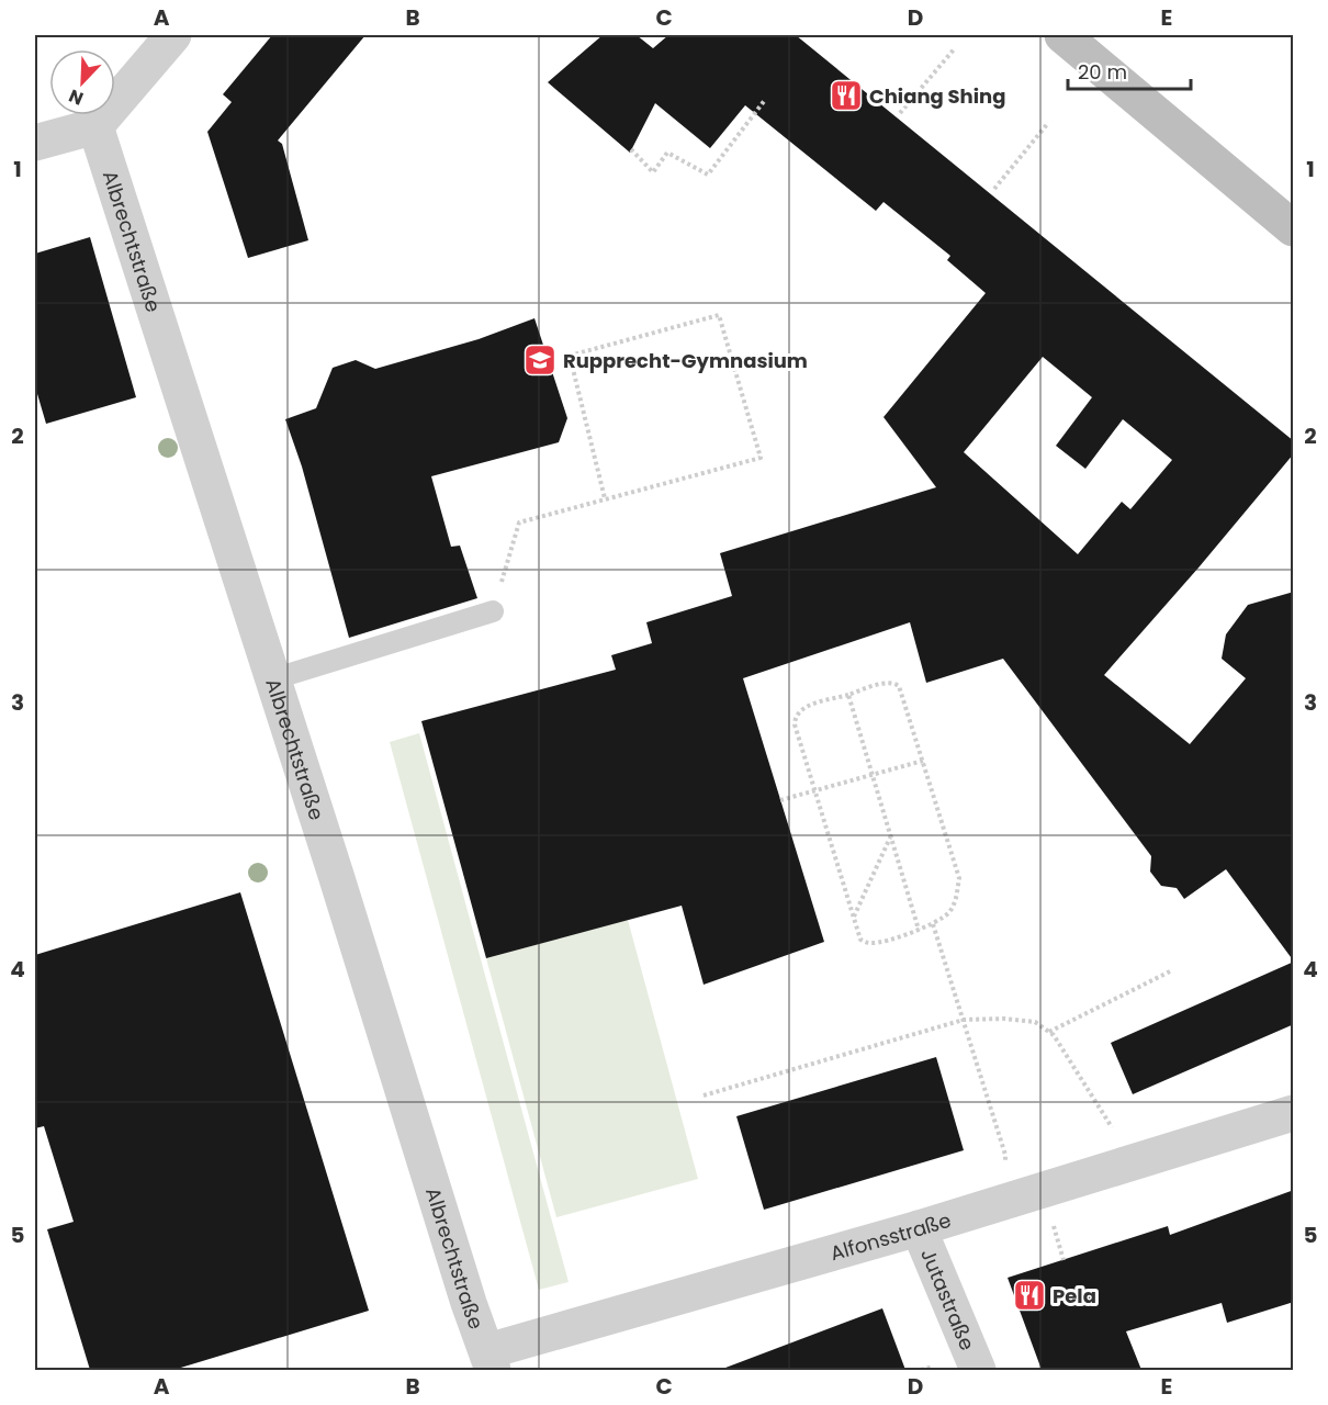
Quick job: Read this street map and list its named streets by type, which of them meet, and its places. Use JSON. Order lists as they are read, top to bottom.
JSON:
{
  "streets": {
    "street": ["Albrechtstraße", "Alfonsstraße", "Jutastraße"]
  },
  "crossings": [
    ["Albrechtstraße", "Alfonsstraße"],
    ["Alfonsstraße", "Jutastraße"]
  ],
  "places": {
    "restaurant": ["Chiang Shing", "Pela"],
    "school or university": ["Rupprecht-Gymnasium"]
  },
  "scale_bar": "20 m",
  "north": "bottom left",
  "grid": {
    "columns": [
      "A",
      "B",
      "C",
      "D",
      "E"
    ],
    "rows": [
      "1",
      "2",
      "3",
      "4",
      "5"
    ]
  }
}
